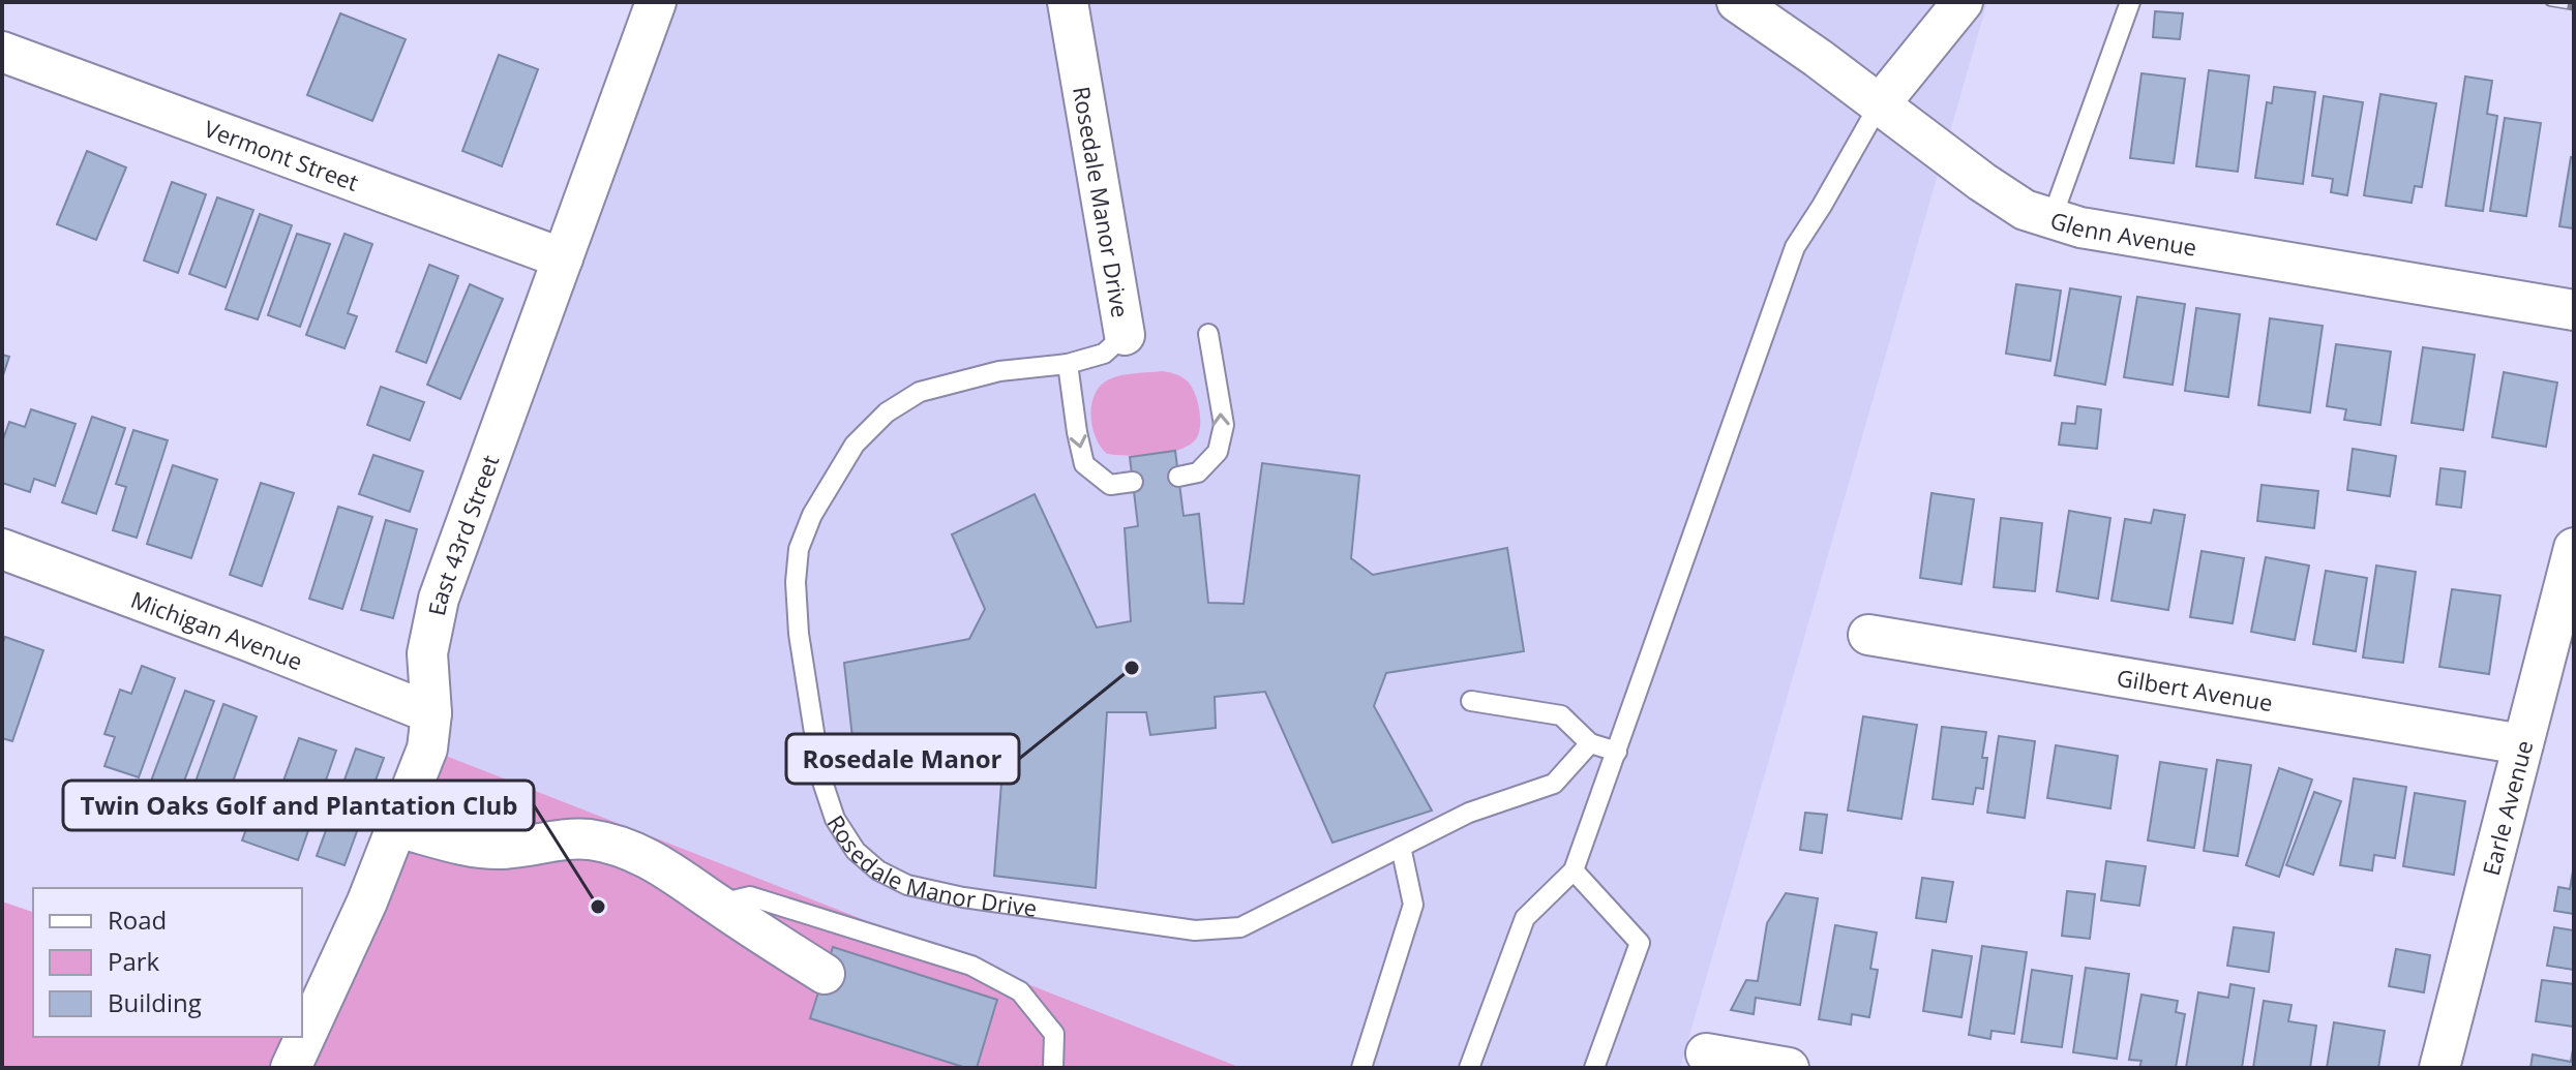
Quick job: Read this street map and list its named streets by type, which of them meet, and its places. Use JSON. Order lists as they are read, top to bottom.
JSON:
{
  "streets": {
    "street": [
      "Vermont Street",
      "Rosedale Manor Drive",
      "Glenn Avenue",
      "East 43rd Street",
      "Michigan Avenue",
      "Gilbert Avenue",
      "Earle Avenue"
    ]
  },
  "crossings": [
    ["Vermont Street", "East 43rd Street"],
    ["East 43rd Street", "Michigan Avenue"],
    ["Gilbert Avenue", "Earle Avenue"]
  ],
  "places": ["Rosedale Manor", "Twin Oaks Golf and Plantation Club"],
  "legend": ["Road", "Park", "Building"]
}
